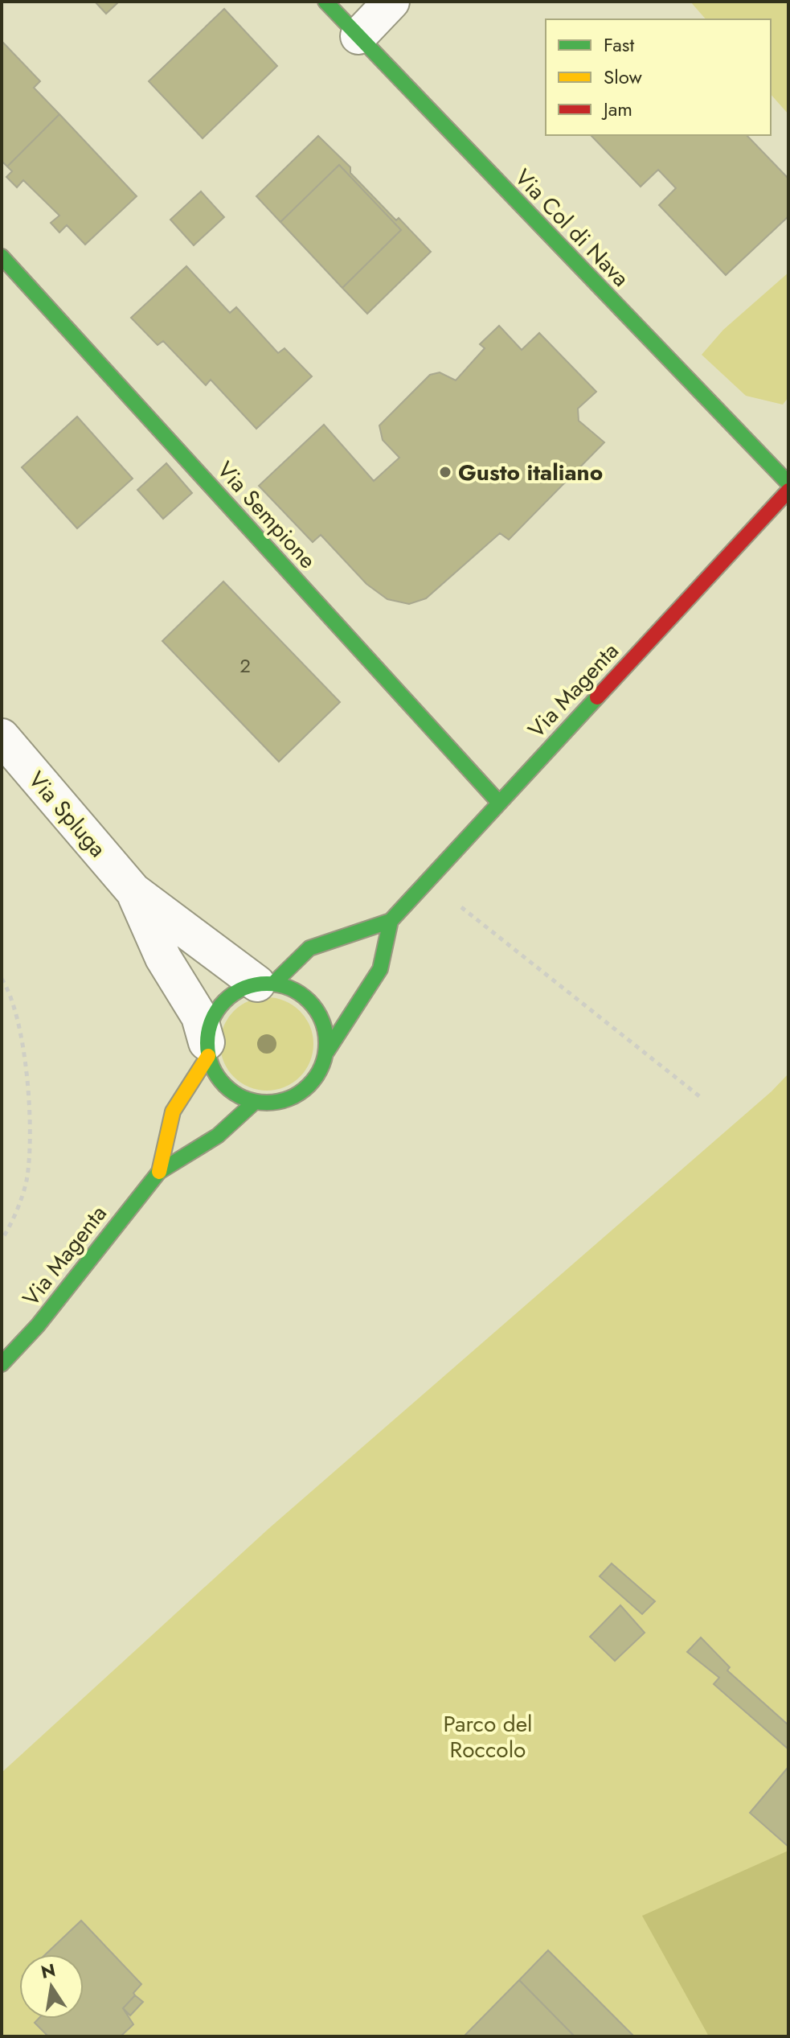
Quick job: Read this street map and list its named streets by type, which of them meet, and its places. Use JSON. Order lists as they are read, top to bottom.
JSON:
{
  "streets": {
    "street": [
      "Via Col di Nava",
      "Via Sempione",
      "Via Magenta",
      "Via Spluga"
    ]
  },
  "crossings": [
    ["Via Sempione", "Via Magenta"],
    ["Via Magenta", "Via Spluga"]
  ],
  "parks": ["Parco del Roccolo"],
  "places": ["Gusto italiano"],
  "house_numbers": ["2"],
  "legend": ["Fast", "Slow", "Jam"],
  "north": "top"
}
